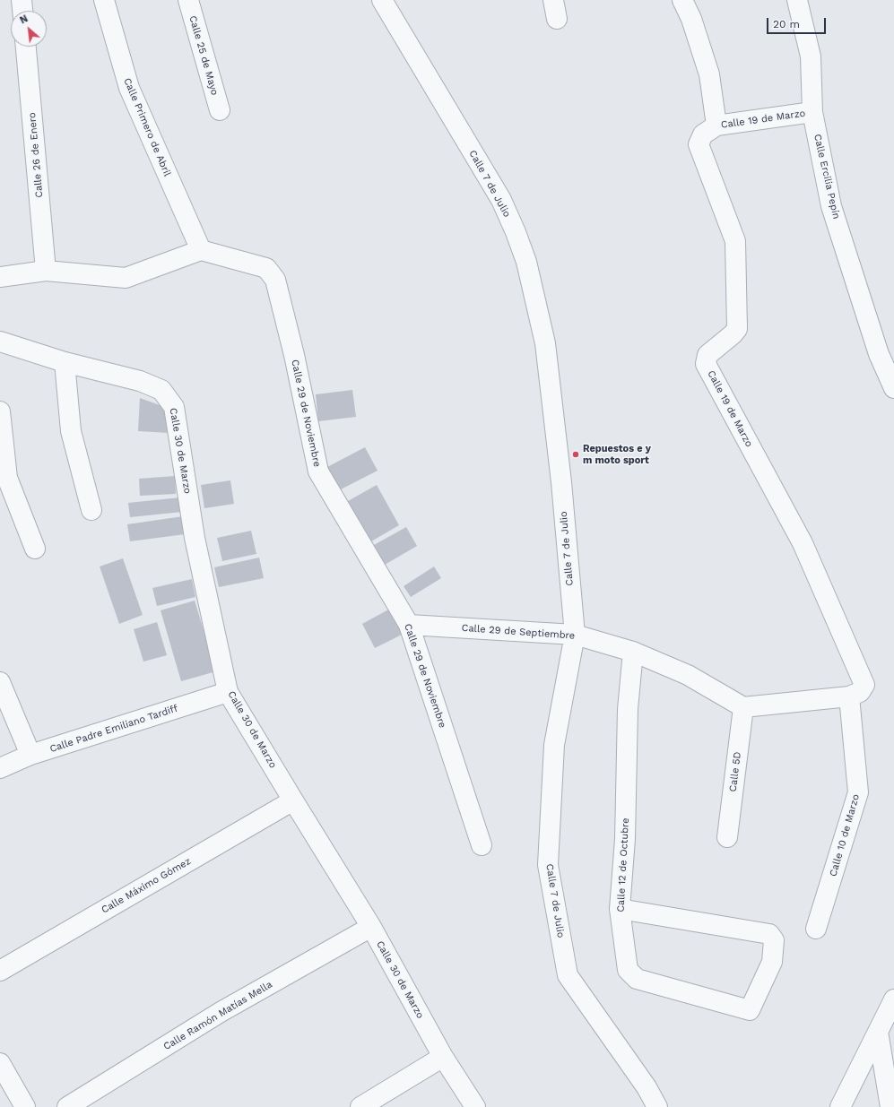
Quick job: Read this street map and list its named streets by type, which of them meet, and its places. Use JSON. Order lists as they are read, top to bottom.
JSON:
{
  "streets": {
    "street": [
      "Calle 25 de Mayo",
      "Calle 19 de Marzo",
      "Calle Primero de Abril",
      "Calle 26 de Enero",
      "Calle Ercilia Pepín",
      "Calle 7 de Julio",
      "Calle 29 de Noviembre",
      "Calle 30 de Marzo",
      "Calle 29 de Septiembre",
      "Calle Padre Emiliano Tardiff",
      "Calle 5D",
      "Calle 10 de Marzo",
      "Calle 12 de Octubre",
      "Calle Máximo Gómez",
      "Calle Ramón Matías Mella"
    ]
  },
  "crossings": [
    ["Calle 19 de Marzo", "Calle Ercilia Pepín"],
    ["Calle 19 de Marzo", "Calle 10 de Marzo"],
    ["Calle Primero de Abril", "Calle 29 de Noviembre"],
    ["Calle 7 de Julio", "Calle 29 de Septiembre"],
    ["Calle 29 de Noviembre", "Calle 29 de Septiembre"],
    ["Calle 30 de Marzo", "Calle Padre Emiliano Tardiff"],
    ["Calle 30 de Marzo", "Calle Máximo Gómez"],
    ["Calle 30 de Marzo", "Calle Ramón Matías Mella"],
    ["Calle 29 de Septiembre", "Calle 5D"],
    ["Calle 29 de Septiembre", "Calle 12 de Octubre"]
  ],
  "places": ["Repuestos e y m moto sport"],
  "scale_bar": "20 m",
  "north": "top left"
}
